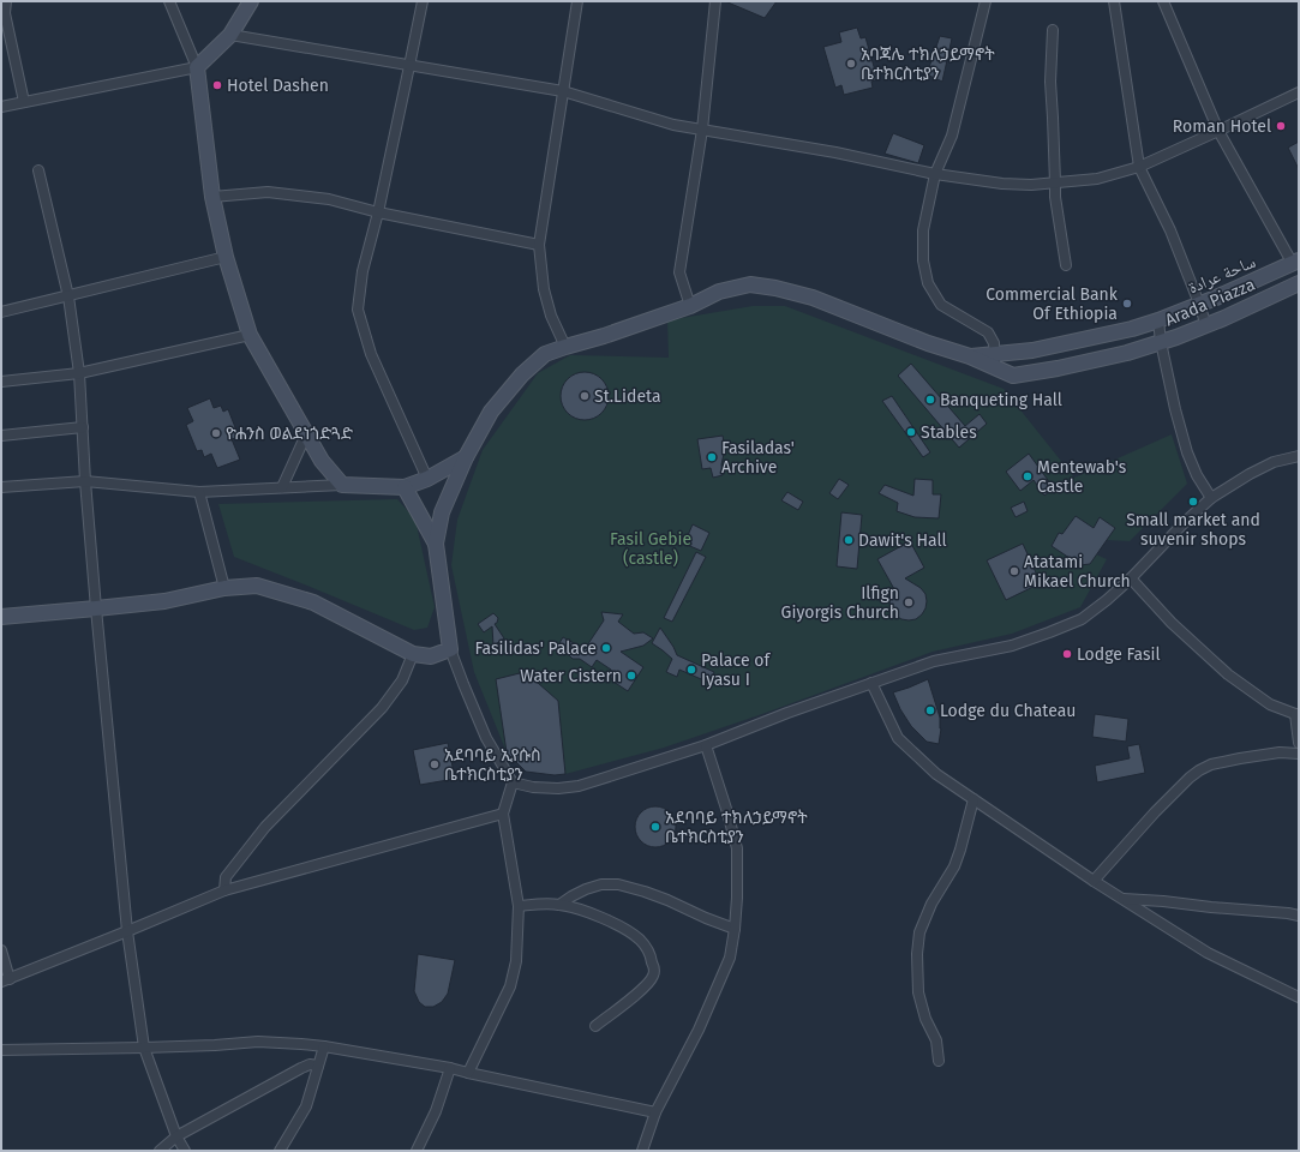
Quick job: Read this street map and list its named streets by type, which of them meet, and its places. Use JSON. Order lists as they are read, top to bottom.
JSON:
{
  "streets": {
    "street": ["ساحة عرادة", "Arada Piazza"]
  },
  "crossings": [
    ["ساحة عرادة", "Arada Piazza"]
  ],
  "parks": ["Fasil Gebie (castle)"],
  "places": [
    "አባጃሌ ተክለኃይማኖት ቤተክርስቲያን",
    "Hotel Dashen",
    "Roman Hotel",
    "Commercial Bank Of Ethiopia",
    "St.Lideta",
    "Banqueting Hall",
    "Stables",
    "ዮሐንስ ወልደነጎድጓድ",
    "Fasiladas' Archive",
    "Mentewab's Castle",
    "Small market and suvenir shops",
    "Dawit's Hall",
    "Atatami Mikael Church",
    "Ilfign Giyorgis Church",
    "Fasilidas' Palace",
    "Lodge Fasil",
    "Palace of Iyasu I",
    "Water Cistern",
    "Lodge du Chateau",
    "አደባባይ ኢየሱስ ቤተክርስቲያን",
    "አደባባይ ተክለኃይማኖት ቤተክርስቲያን"
  ]
}
